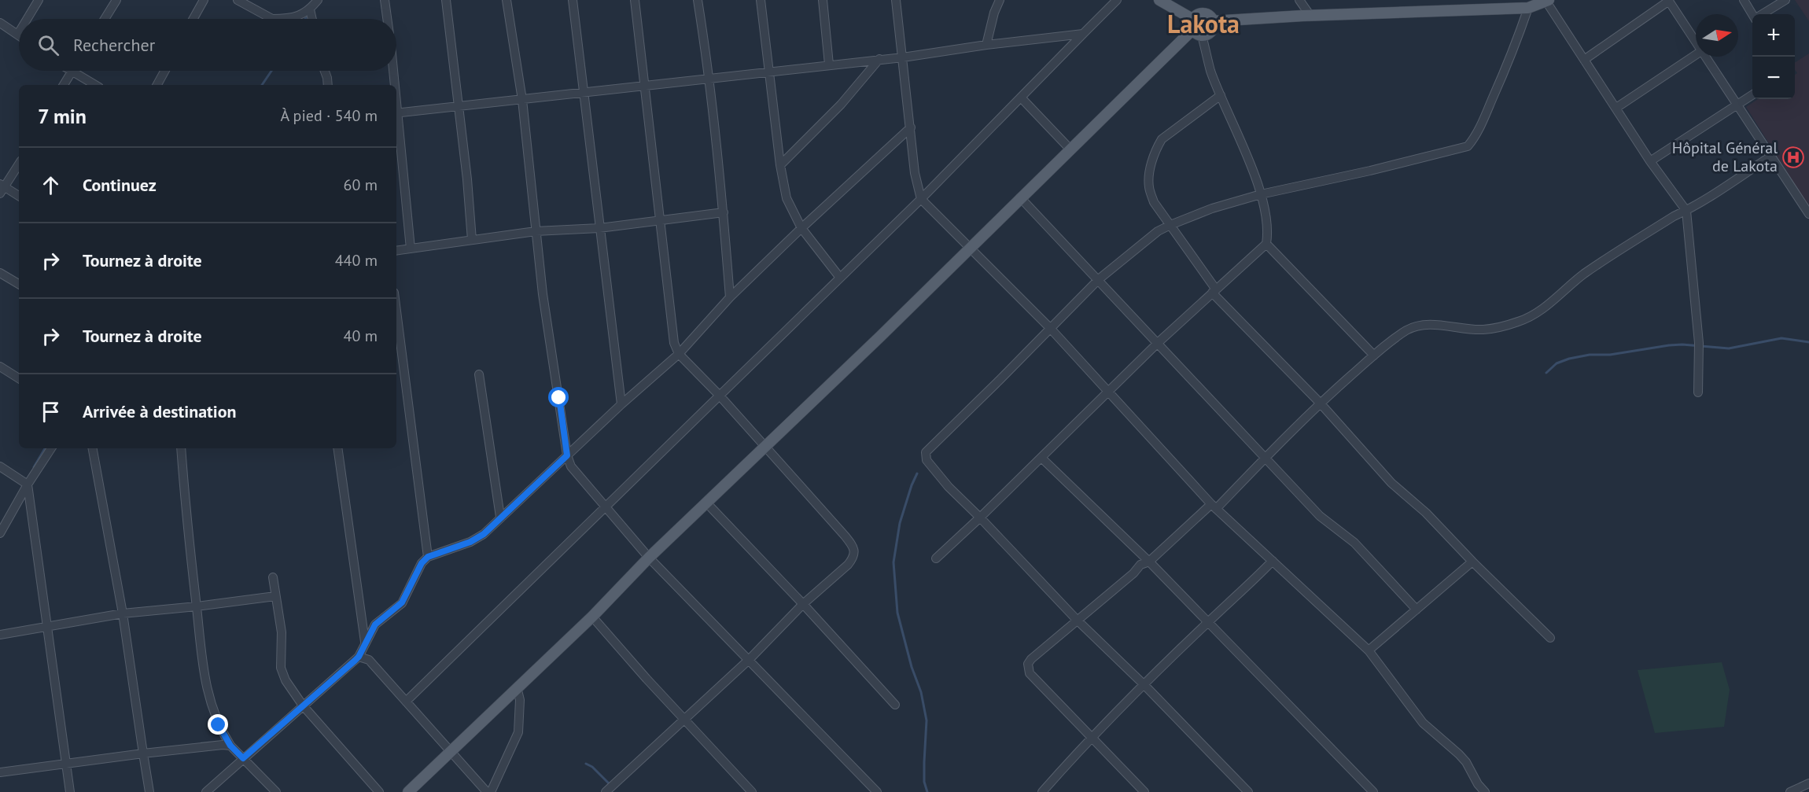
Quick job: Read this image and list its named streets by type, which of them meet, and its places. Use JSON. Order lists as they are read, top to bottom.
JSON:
{
  "districts": ["Lakota"],
  "places": {
    "hospital": ["Hôpital Général de Lakota"]
  },
  "north": "right",
  "page": {
    "map_buttons": ["+", "−"],
    "search": "Rechercher",
    "heading": ["7 min", "À pied · 540 m"],
    "list": [
      ["Continuez", "60 m"],
      ["Tournez à droite", "440 m"],
      ["Tournez à droite", "40 m"],
      "Arrivée à destination"
    ]
  }
}
